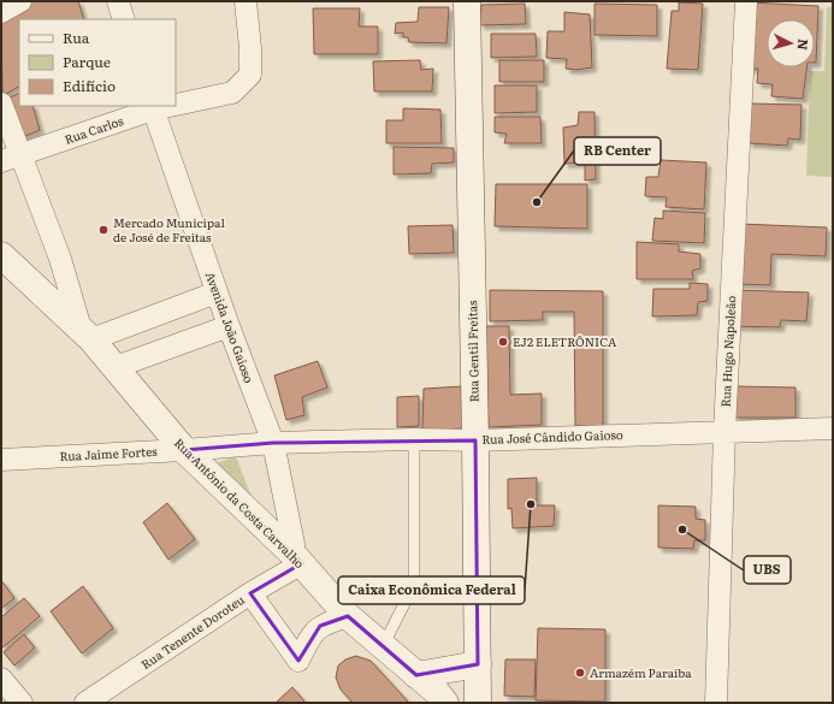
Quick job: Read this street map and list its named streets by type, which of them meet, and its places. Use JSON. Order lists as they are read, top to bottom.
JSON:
{
  "streets": {
    "main road": ["Rua Gentil Freitas", "Rua Antônio da Costa Carvalho"],
    "street": [
      "Rua Carlos",
      "Avenida João Gaioso",
      "Rua Hugo Napoleão",
      "Rua José Cândido Gaioso",
      "Rua Jaime Fortes",
      "Rua Tenente Doroteu"
    ]
  },
  "crossings": [
    ["Rua Carlos", "Avenida João Gaioso"],
    ["Avenida João Gaioso", "Rua José Cândido Gaioso"],
    ["Avenida João Gaioso", "Rua Jaime Fortes"],
    ["Avenida João Gaioso", "Rua Antônio da Costa Carvalho"],
    ["Avenida João Gaioso", "Rua Tenente Doroteu"],
    ["Rua Gentil Freitas", "Rua José Cândido Gaioso"],
    ["Rua Hugo Napoleão", "Rua José Cândido Gaioso"],
    ["Rua José Cândido Gaioso", "Rua Jaime Fortes"],
    ["Rua Jaime Fortes", "Rua Antônio da Costa Carvalho"],
    ["Rua Antônio da Costa Carvalho", "Rua Tenente Doroteu"]
  ],
  "places": [
    "RB Center",
    "Mercado Municipal de José de Freitas",
    "EJ2 ELETRÔNICA",
    "Caixa Econômica Federal",
    "UBS",
    "Armazém Paraíba"
  ],
  "legend": ["Rua", "Parque", "Edifício"],
  "north": "right"
}
